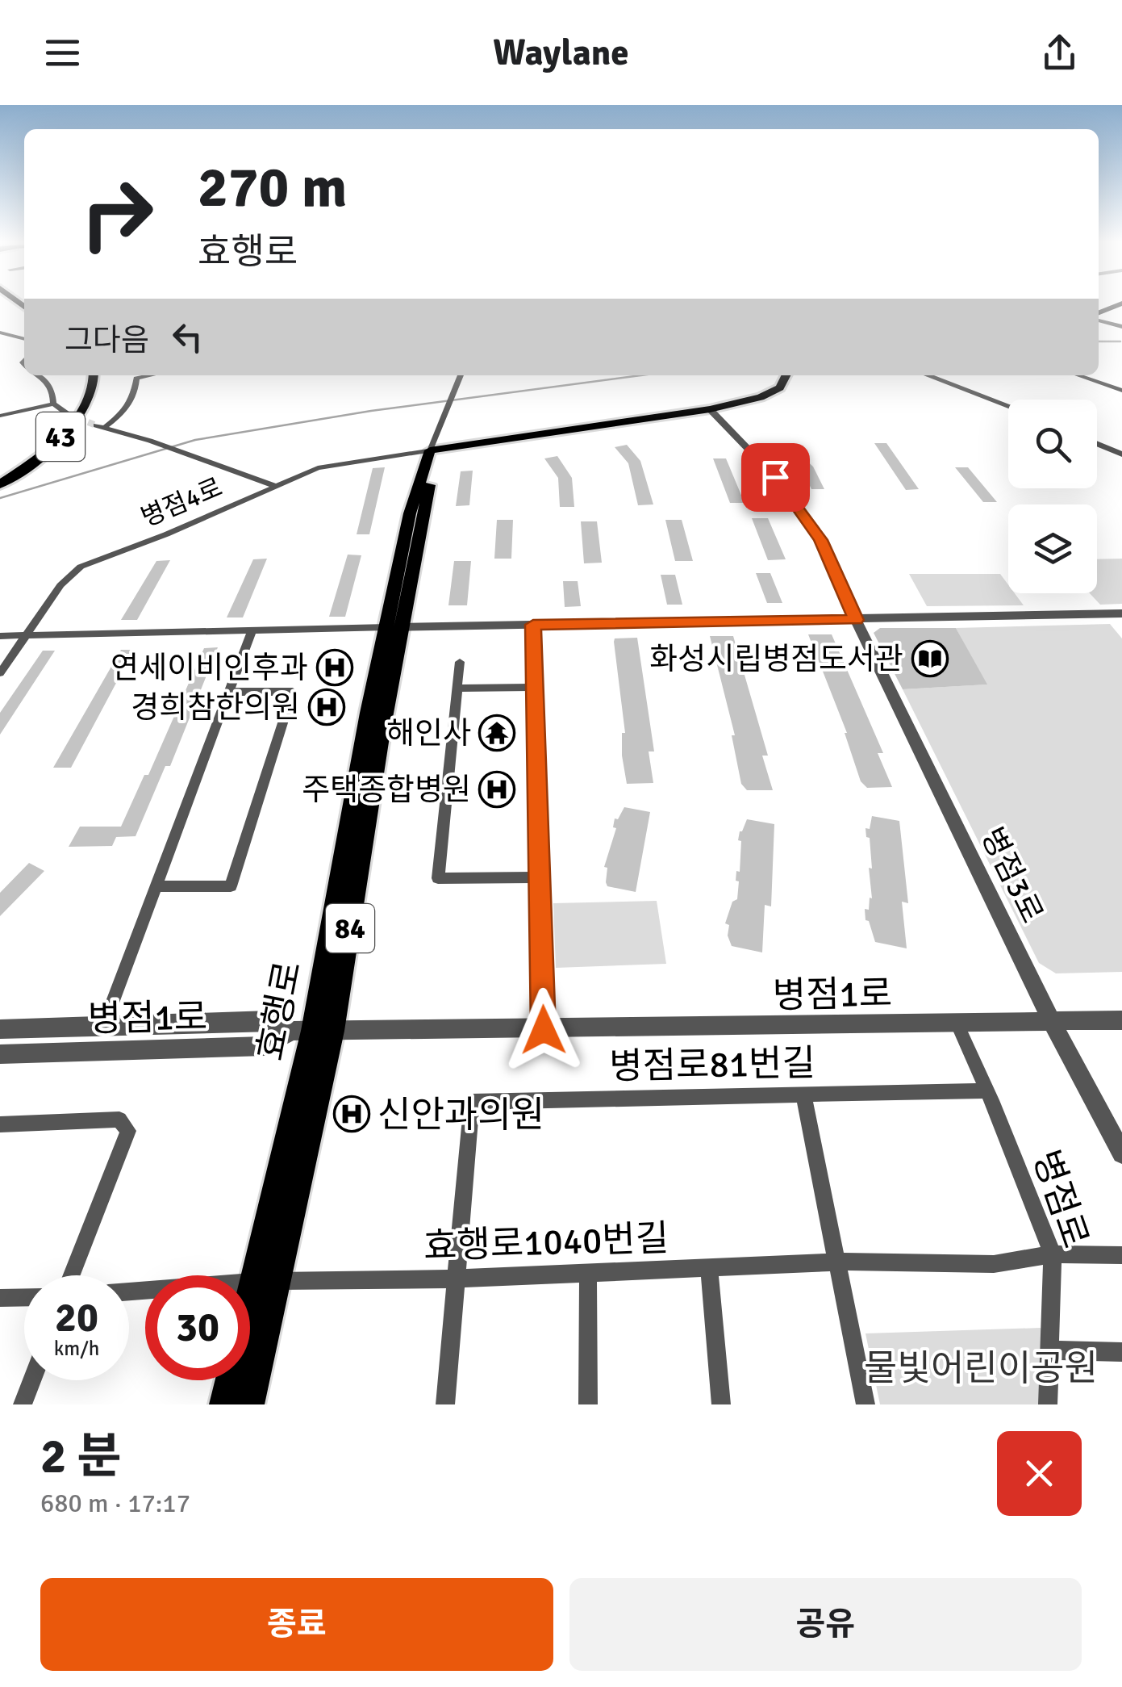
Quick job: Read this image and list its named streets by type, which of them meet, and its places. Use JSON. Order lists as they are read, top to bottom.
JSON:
{
  "streets": {
    "main road": ["43", "84", "효행로"],
    "street": [
      "병점4로",
      "병점3로",
      "병점1로",
      "병점로81번길",
      "병점로",
      "효행로1040번길"
    ]
  },
  "crossings": [
    ["병점4로", "효행로"],
    ["병점3로", "병점1로"],
    ["병점1로", "효행로"],
    ["병점1로", "병점로"],
    ["효행로", "효행로1040번길"],
    ["병점로81번길", "병점로"],
    ["병점로81번길", "효행로1040번길"],
    ["병점로", "효행로1040번길"]
  ],
  "parks": ["물빛어린이공원"],
  "places": {
    "library": ["화성시립병점도서관"],
    "hospital": [
      "연세이비인후과",
      "경희참한의원",
      "주택종합병원",
      "신안과의원"
    ],
    "temple": ["해인사"]
  },
  "page": {
    "header": "Waylane",
    "turn": ["270 m", "효행로"],
    "then": "그다음",
    "speed": "20 km/h",
    "limit": "30",
    "heading": ["2 분", "680 m · 17:17"],
    "buttons": ["종료", "공유"]
  }
}
